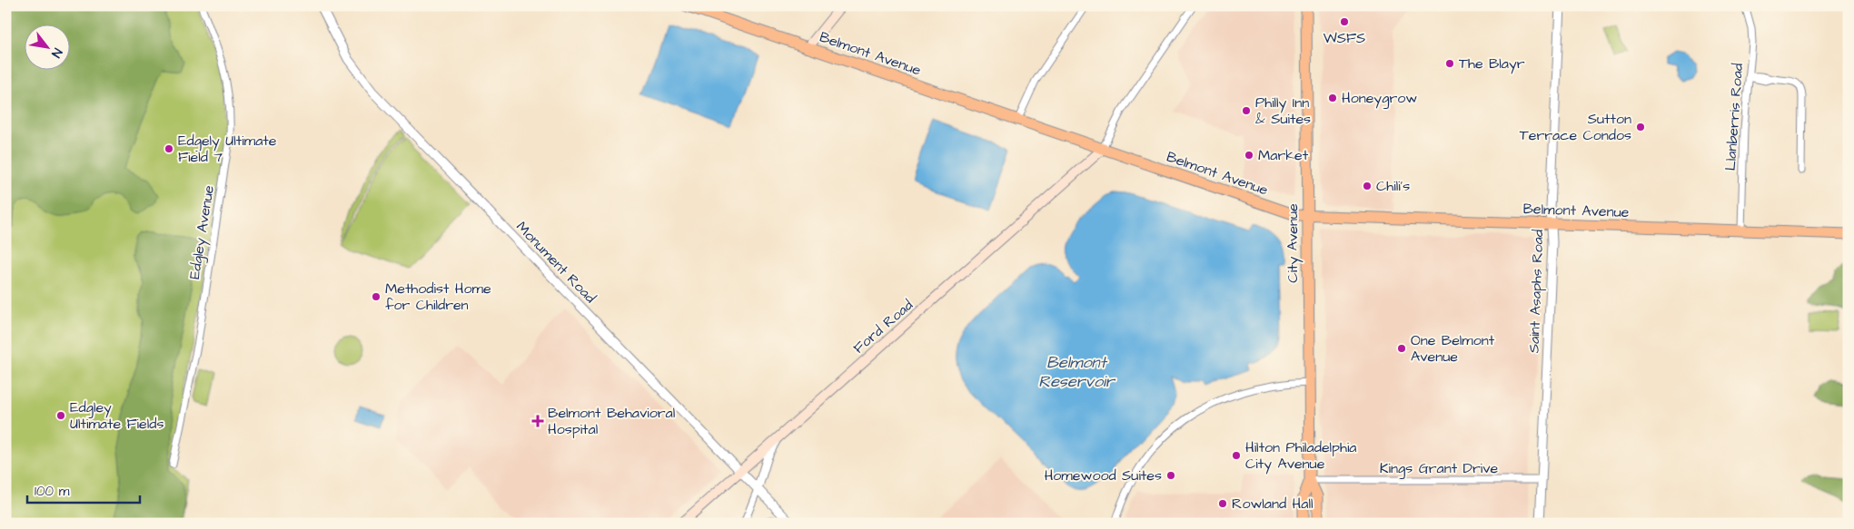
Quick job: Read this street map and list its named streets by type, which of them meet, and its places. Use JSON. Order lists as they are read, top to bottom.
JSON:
{
  "streets": {
    "main road": ["Belmont Avenue", "City Avenue", "Ford Road"],
    "street": [
      "Llanberris Road",
      "Edgley Avenue",
      "Monument Road",
      "Saint Asaphs Road",
      "Kings Grant Drive"
    ]
  },
  "crossings": [
    ["Belmont Avenue", "Llanberris Road"],
    ["Belmont Avenue", "City Avenue"],
    ["Belmont Avenue", "Saint Asaphs Road"],
    ["Belmont Avenue", "Ford Road"],
    ["City Avenue", "Kings Grant Drive"],
    ["Monument Road", "Ford Road"],
    ["Saint Asaphs Road", "Kings Grant Drive"]
  ],
  "water": ["Belmont Reservoir"],
  "places": {
    "other": [
      "WSFS",
      "The Blayr",
      "Honeygrow",
      "Philly Inn & Suites",
      "Sutton Terrace Condos",
      "Edgely Ultimate Field 7",
      "Market",
      "Chili's",
      "Methodist Home for Children",
      "One Belmont Avenue",
      "Edgley Ultimate Fields",
      "Hilton Philadelphia City Avenue",
      "Homewood Suites",
      "Rowland Hall"
    ],
    "health": ["Belmont Behavioral Hospital"]
  },
  "scale_bar": "100 m",
  "north": "bottom right"
}
